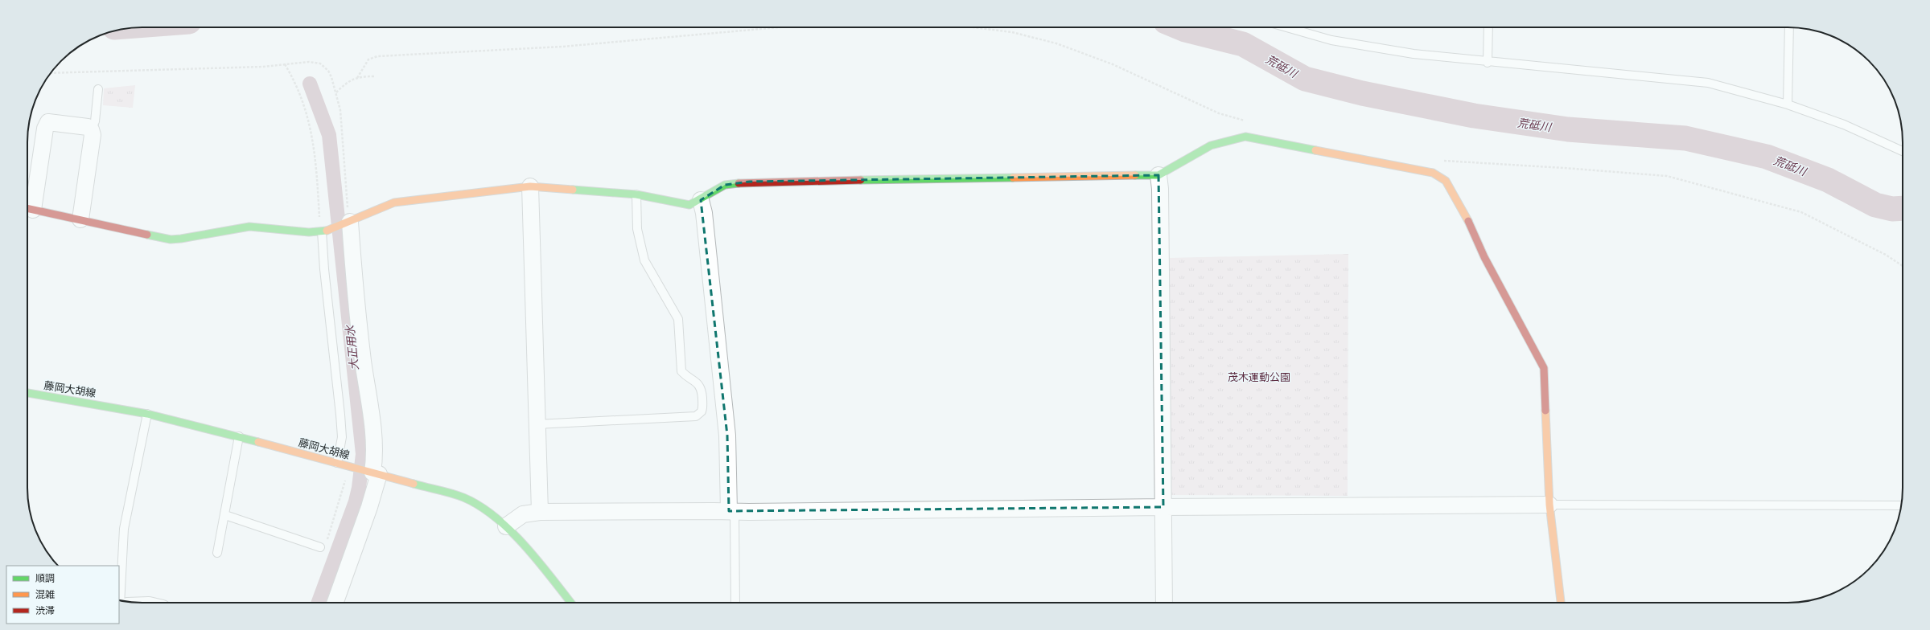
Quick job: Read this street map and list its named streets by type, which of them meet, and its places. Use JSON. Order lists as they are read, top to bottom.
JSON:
{
  "streets": {
    "street": ["藤岡大胡線"]
  },
  "water": ["荒砥川", "大正用水"],
  "parks": ["茂木運動公園"],
  "legend": ["順調", "混雑", "渋滞"]
}
